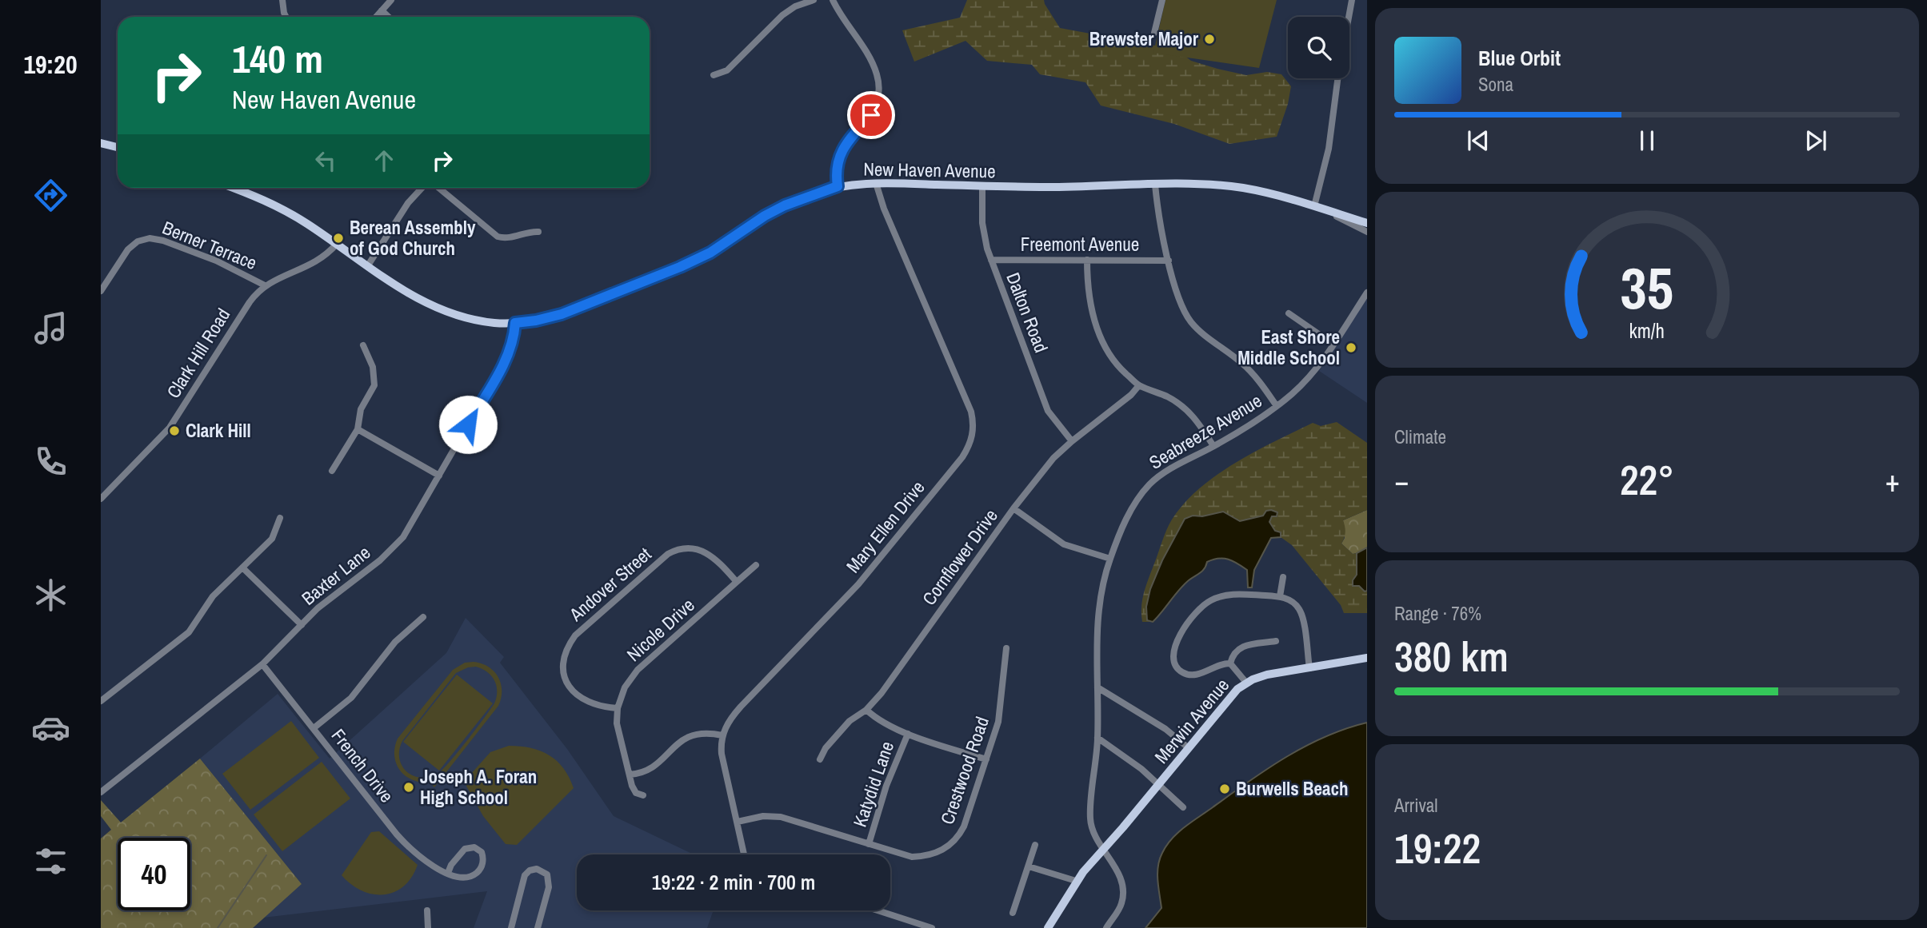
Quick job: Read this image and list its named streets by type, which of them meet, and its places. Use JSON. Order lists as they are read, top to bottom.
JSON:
{
  "streets": {
    "main road": ["New Haven Avenue", "Merwin Avenue"],
    "street": [
      "Freemont Avenue",
      "Berner Terrace",
      "Dalton Road",
      "Clark Hill Road",
      "Seabreeze Avenue",
      "Mary Ellen Drive",
      "Cornflower Drive",
      "Baxter Lane",
      "Andover Street",
      "Nicole Drive",
      "French Drive",
      "Crestwood Road",
      "Katydid Lane"
    ]
  },
  "crossings": [
    ["New Haven Avenue", "Dalton Road"],
    ["New Haven Avenue", "Clark Hill Road"],
    ["New Haven Avenue", "Mary Ellen Drive"],
    ["New Haven Avenue", "Baxter Lane"],
    ["Freemont Avenue", "Dalton Road"],
    ["Berner Terrace", "Clark Hill Road"],
    ["Dalton Road", "Cornflower Drive"],
    ["Seabreeze Avenue", "Merwin Avenue"],
    ["Baxter Lane", "French Drive"],
    ["Andover Street", "Nicole Drive"],
    ["Crestwood Road", "Katydid Lane"]
  ],
  "places": [
    "Brewster Major",
    "Berean Assembly of God Church",
    "East Shore Middle School",
    "Clark Hill",
    "Joseph A. Foran High School",
    "Burwells Beach"
  ],
  "page": {
    "tabs": "19:20",
    "turn": ["140 m", "New Haven Avenue"],
    "song": ["Blue Orbit", "Sona"],
    "tile": [
      "Climate",
      ["Range · 76%", "380 km"],
      ["Arrival", "19:22"]
    ],
    "heat": ["−", "22°", "+"],
    "limit": "40",
    "trip": "19:22 · 2 min · 700 m",
    "gauge": ["35", "km/h"]
  }
}
